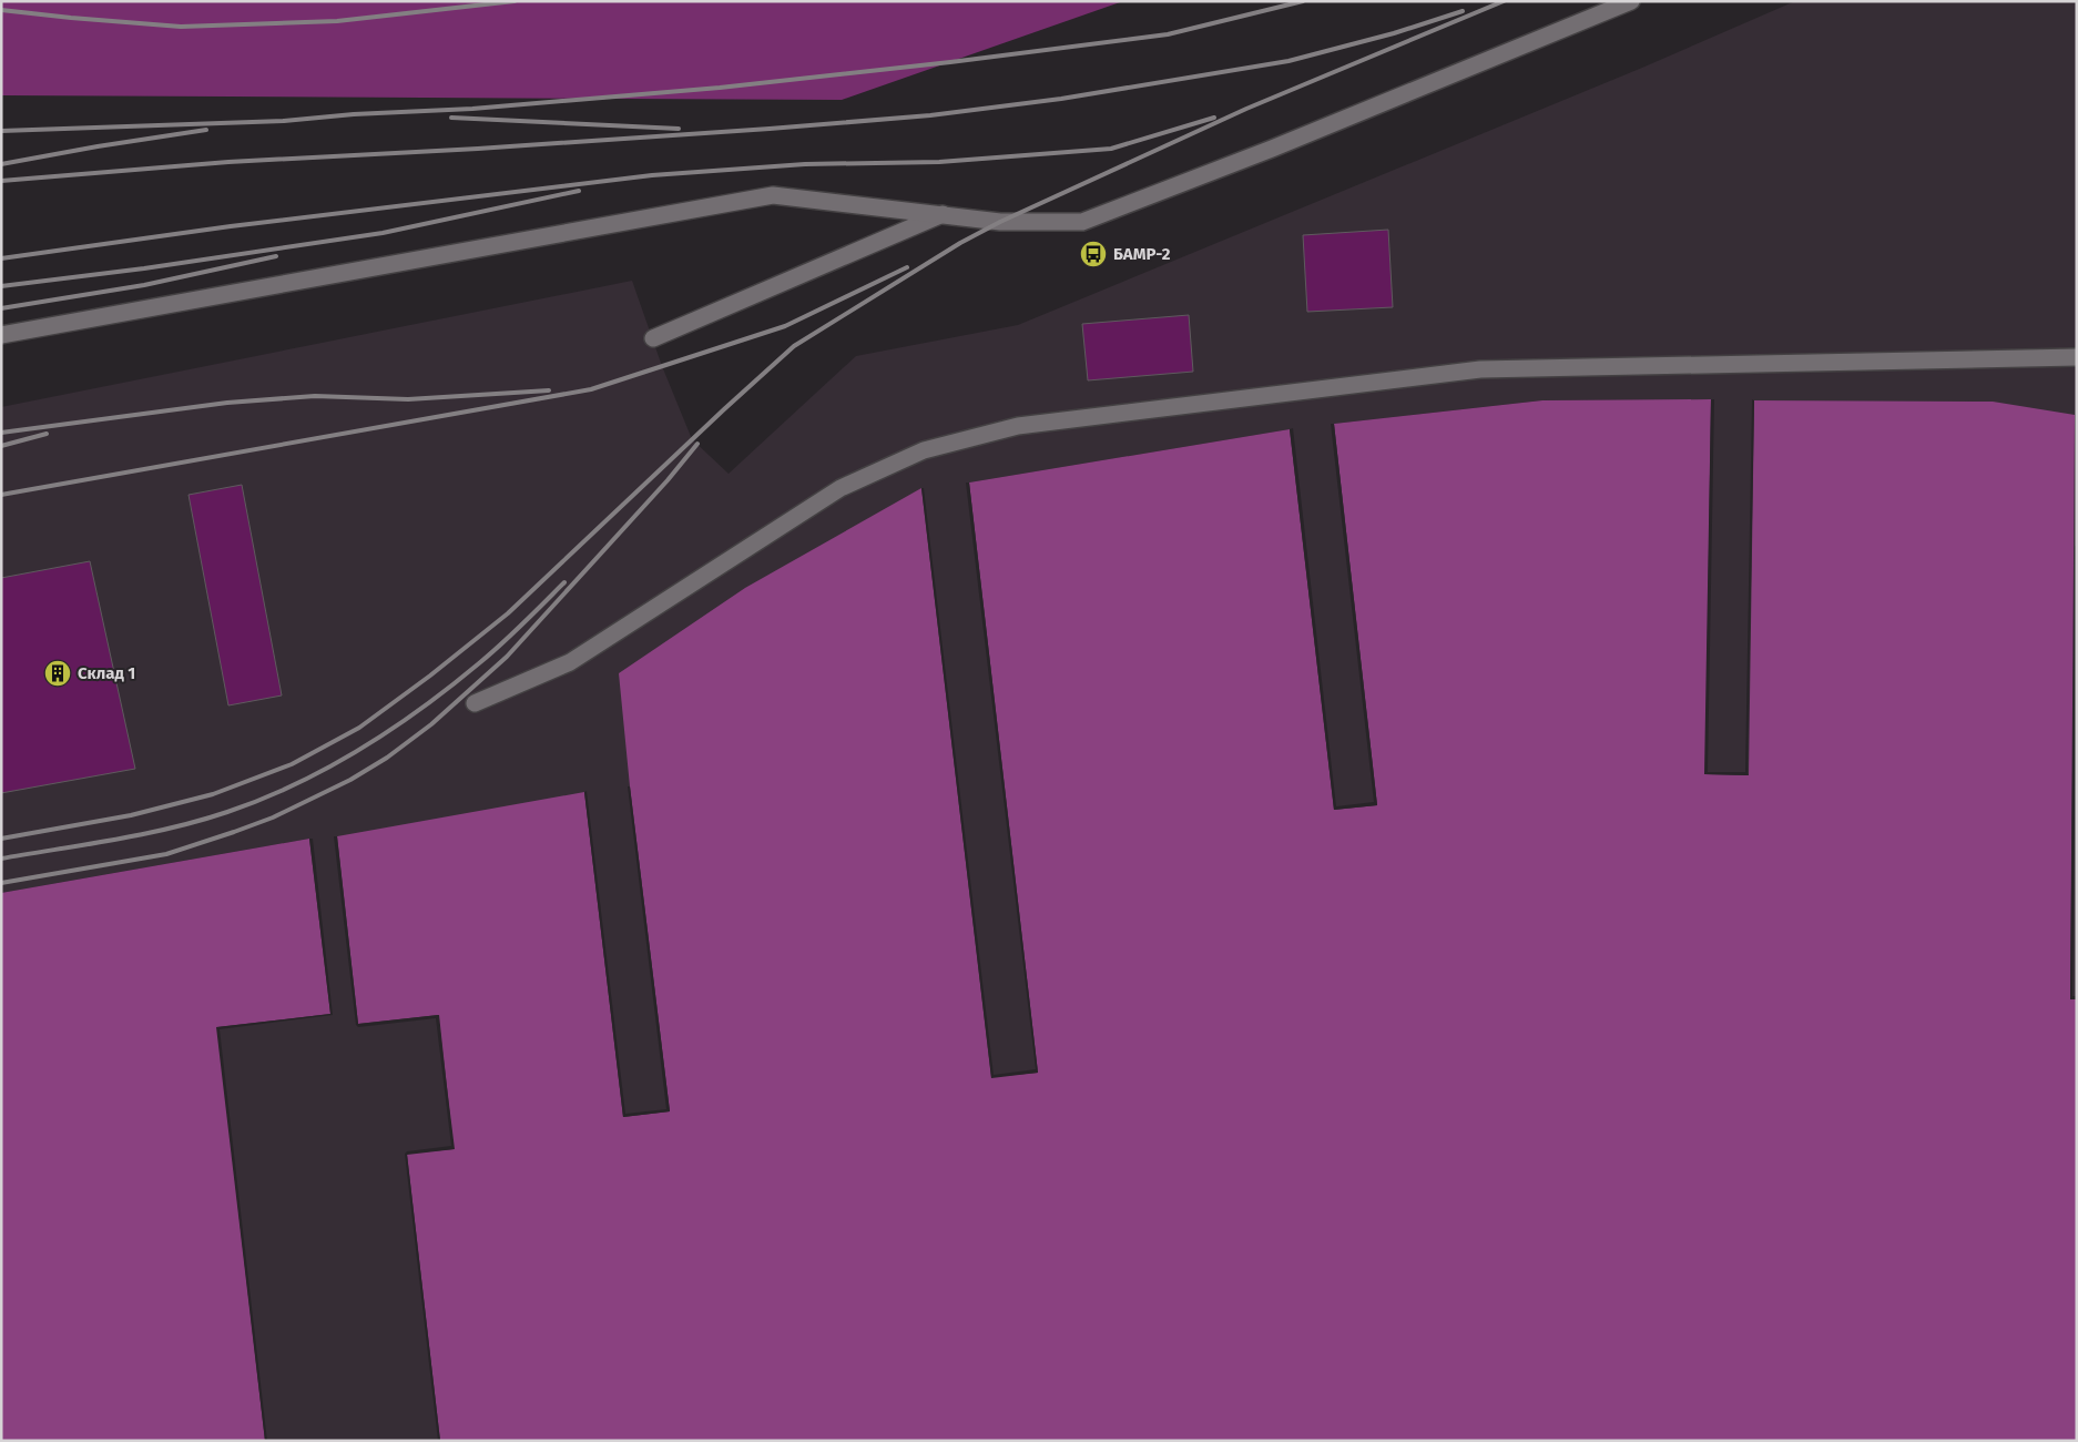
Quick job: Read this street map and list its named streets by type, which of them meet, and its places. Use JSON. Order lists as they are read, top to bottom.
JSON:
{
  "places": {
    "bus stop": ["БАМР-2"],
    "building": ["Склад 1"]
  }
}
